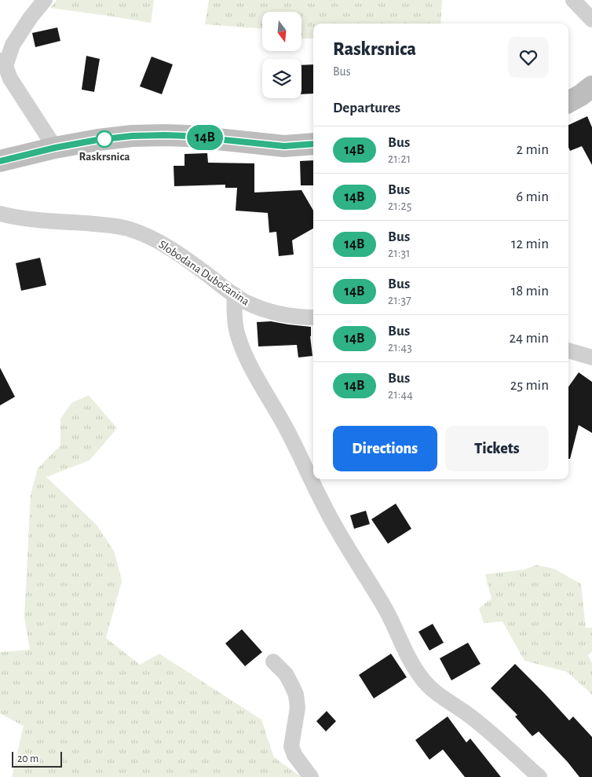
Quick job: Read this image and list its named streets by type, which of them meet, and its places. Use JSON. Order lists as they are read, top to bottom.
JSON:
{
  "streets": {
    "street": ["Slobodana Dubočanina"]
  },
  "places": ["Raskrsnica"],
  "lines": ["bus line 14B"],
  "scale_bar": "20 m",
  "north": "bottom",
  "page": {
    "on_map": "14B",
    "heading": [
      ["Raskrsnica", "Bus"],
      "Departures"
    ],
    "list": [
      {
        "mark": "14B",
        "name": "Bus",
        "note": "21:21",
        "value": "2 min"
      },
      {
        "mark": "14B",
        "name": "Bus",
        "note": "21:25",
        "value": "6 min"
      },
      {
        "mark": "14B",
        "name": "Bus",
        "note": "21:31",
        "value": "12 min"
      },
      {
        "mark": "14B",
        "name": "Bus",
        "note": "21:37",
        "value": "18 min"
      },
      {
        "mark": "14B",
        "name": "Bus",
        "note": "21:43",
        "value": "24 min"
      },
      {
        "mark": "14B",
        "name": "Bus",
        "note": "21:44",
        "value": "25 min"
      }
    ],
    "buttons": ["Directions", "Tickets"],
    "scale": "20 m"
  }
}
